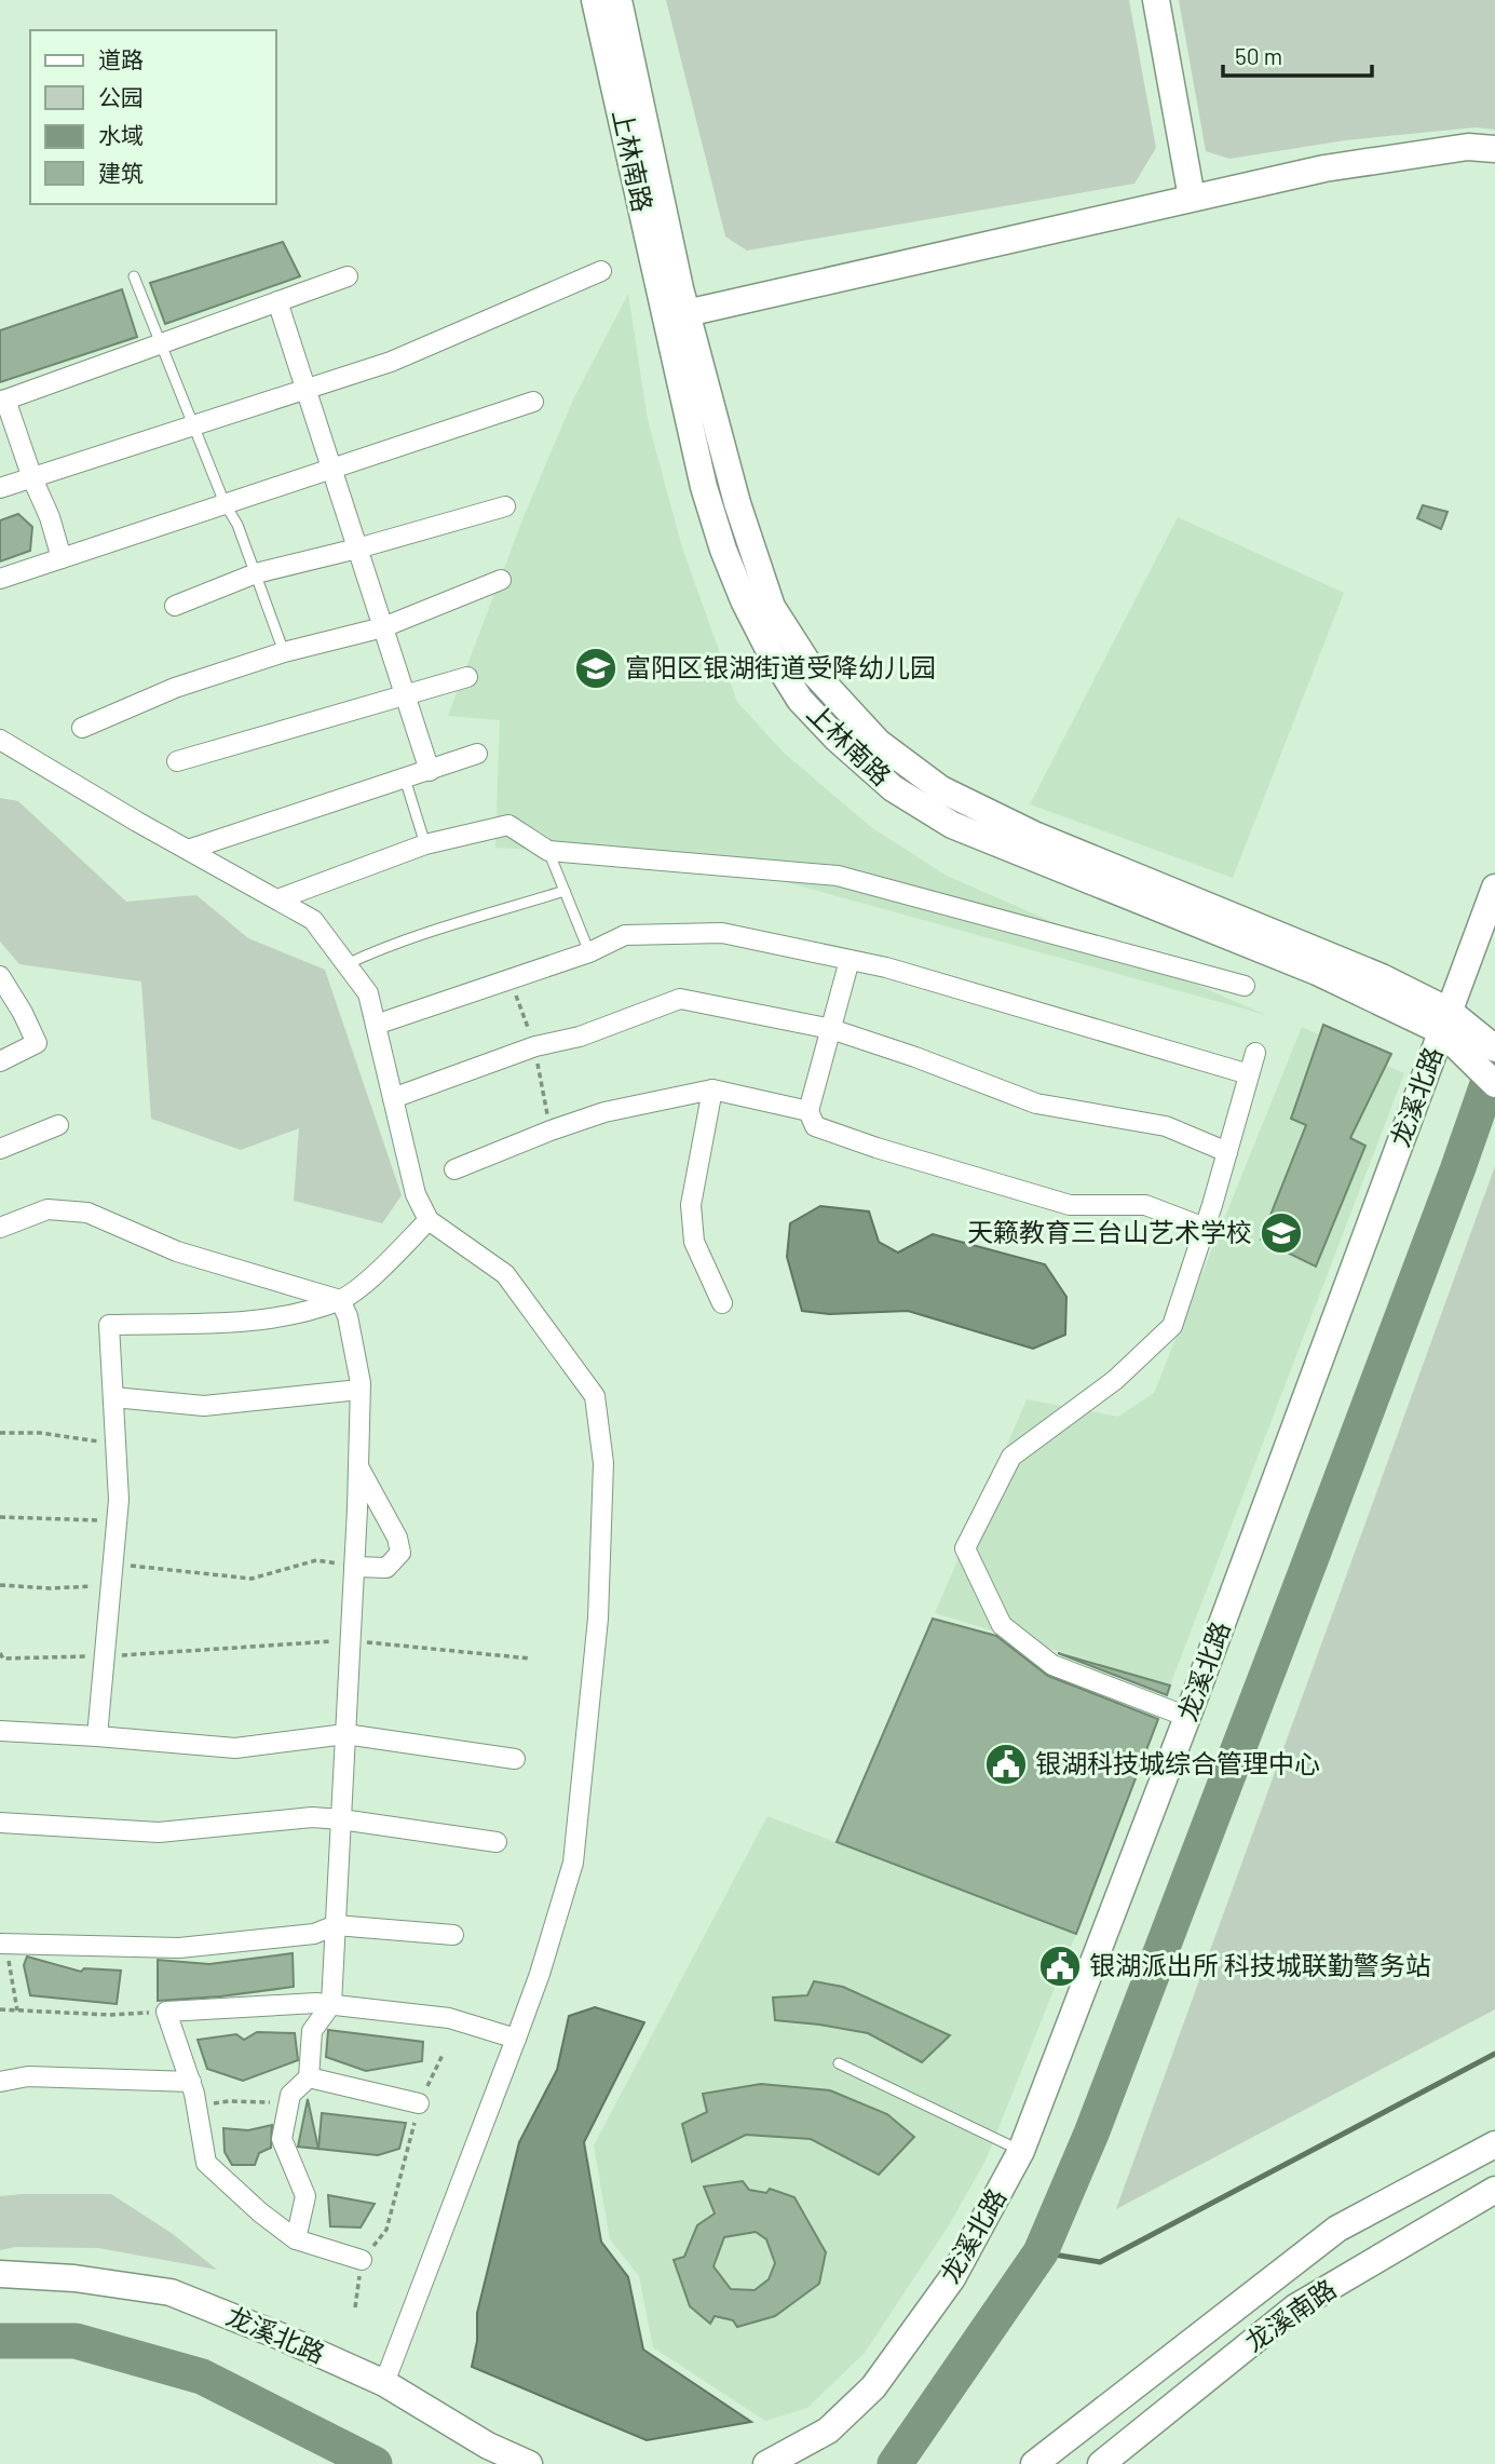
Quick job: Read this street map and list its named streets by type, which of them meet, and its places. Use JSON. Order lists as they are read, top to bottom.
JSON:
{
  "streets": {
    "street": ["上林南路", "龙溪北路", "龙溪南路"]
  },
  "crossings": [
    ["上林南路", "龙溪北路"]
  ],
  "places": {
    "school or university": ["富阳区银湖街道受降幼儿园", "天籁教育三台山艺术学校"],
    "public building": ["银湖科技城综合管理中心", "银湖派出所 科技城联勤警务站"]
  },
  "legend": [
    "道路",
    "公园",
    "水域",
    "建筑"
  ],
  "scale_bar": "50 m"
}
